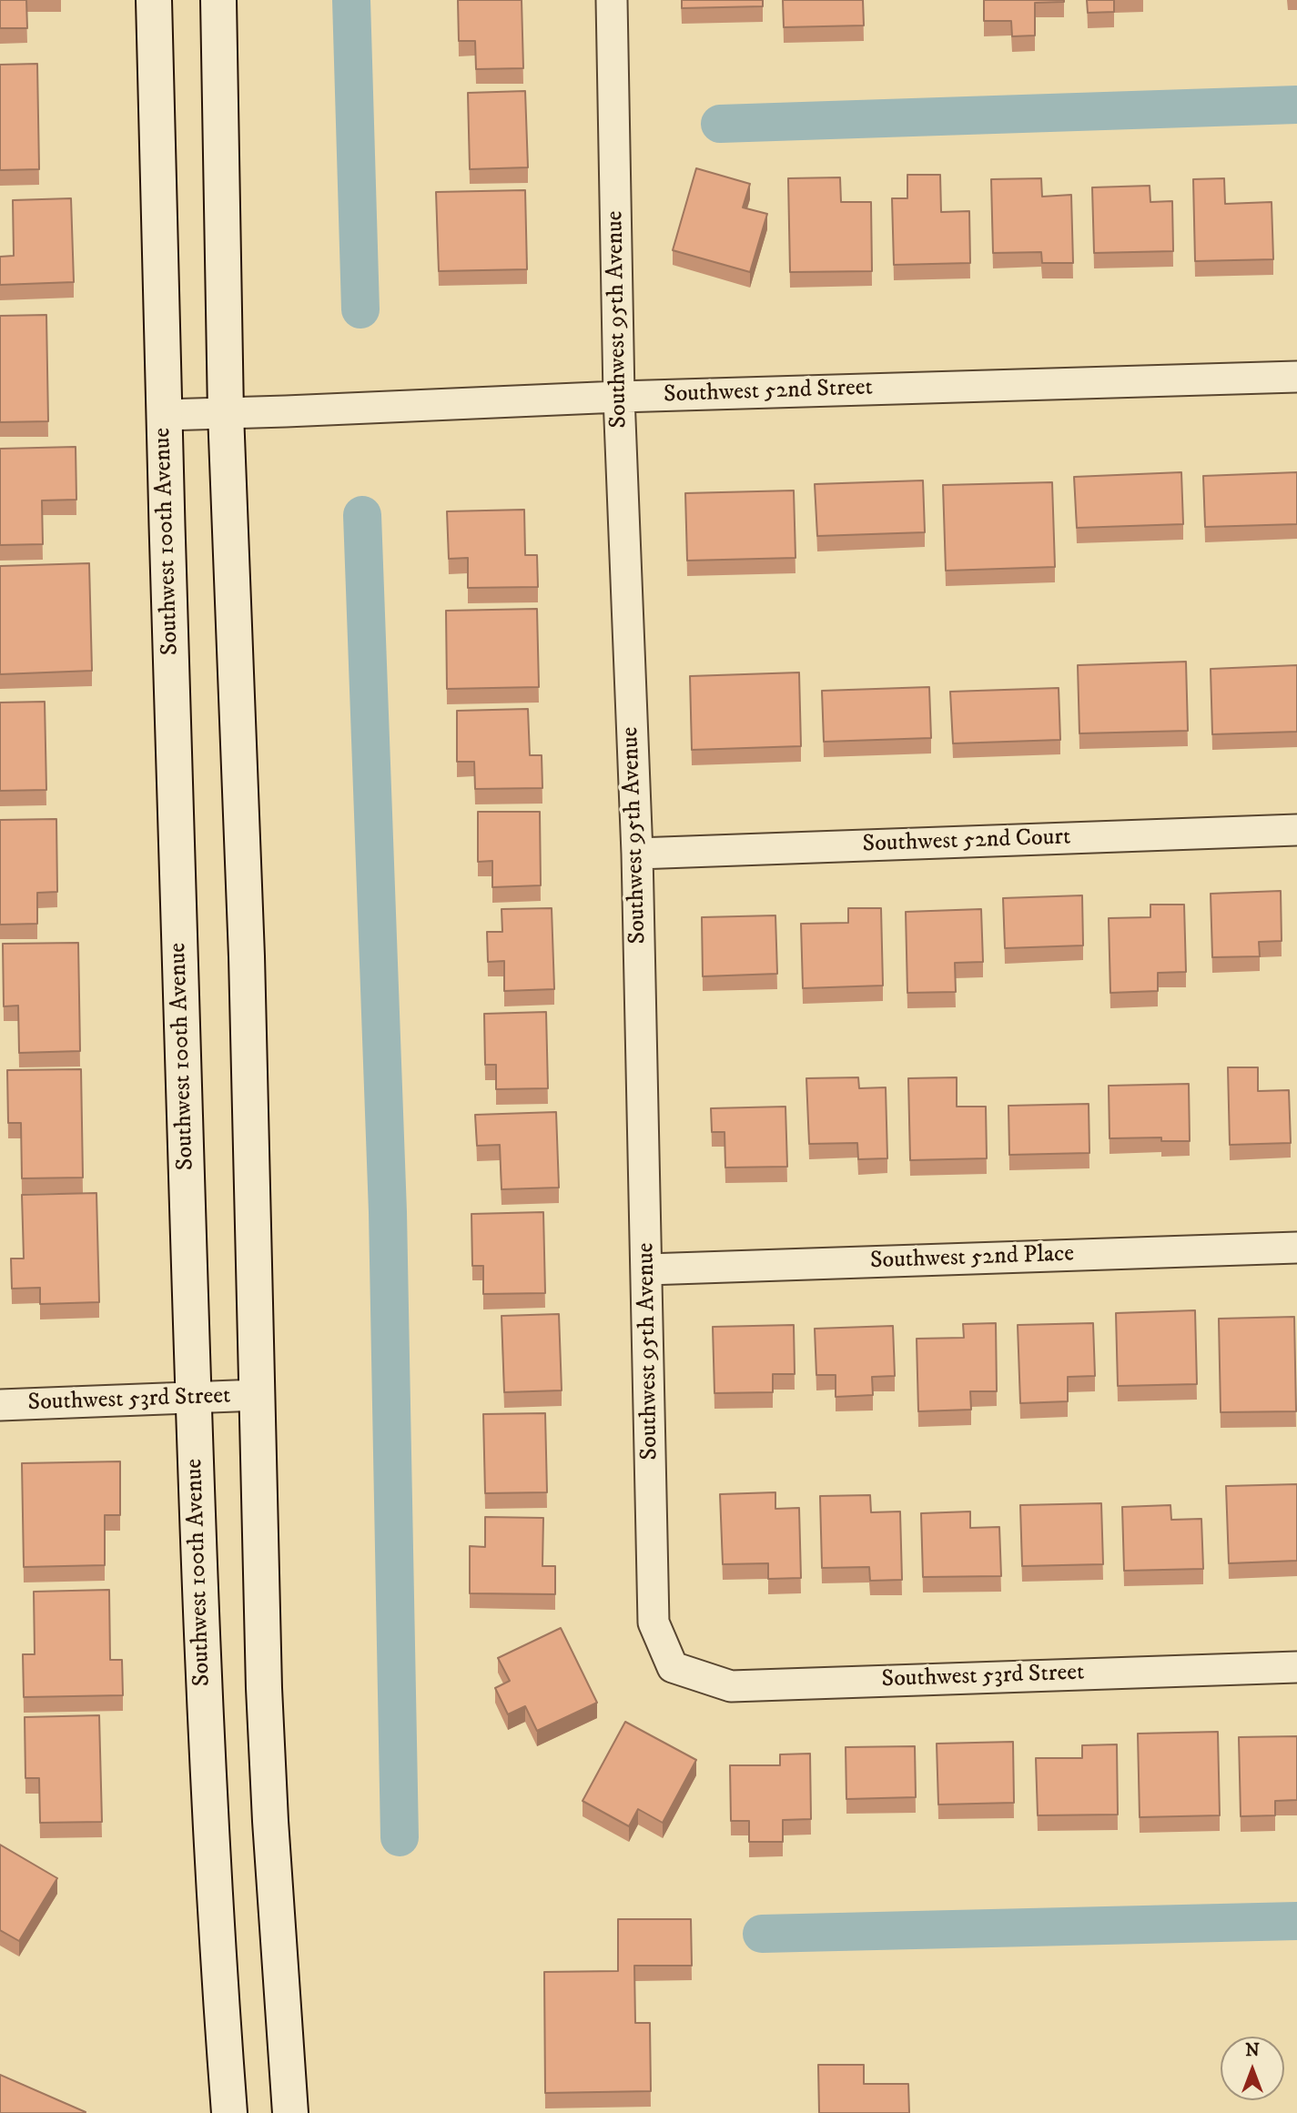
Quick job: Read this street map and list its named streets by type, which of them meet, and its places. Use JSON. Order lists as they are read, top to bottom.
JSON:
{
  "streets": {
    "main road": ["Southwest 100th Avenue"],
    "street": [
      "Southwest 95th Avenue",
      "Southwest 52nd Street",
      "Southwest 52nd Court",
      "Southwest 52nd Place",
      "Southwest 53rd Street"
    ]
  },
  "crossings": [
    ["Southwest 95th Avenue", "Southwest 52nd Street"],
    ["Southwest 95th Avenue", "Southwest 52nd Court"],
    ["Southwest 95th Avenue", "Southwest 52nd Place"],
    ["Southwest 95th Avenue", "Southwest 53rd Street"],
    ["Southwest 52nd Street", "Southwest 100th Avenue"],
    ["Southwest 100th Avenue", "Southwest 53rd Street"]
  ],
  "north": "top"
}
